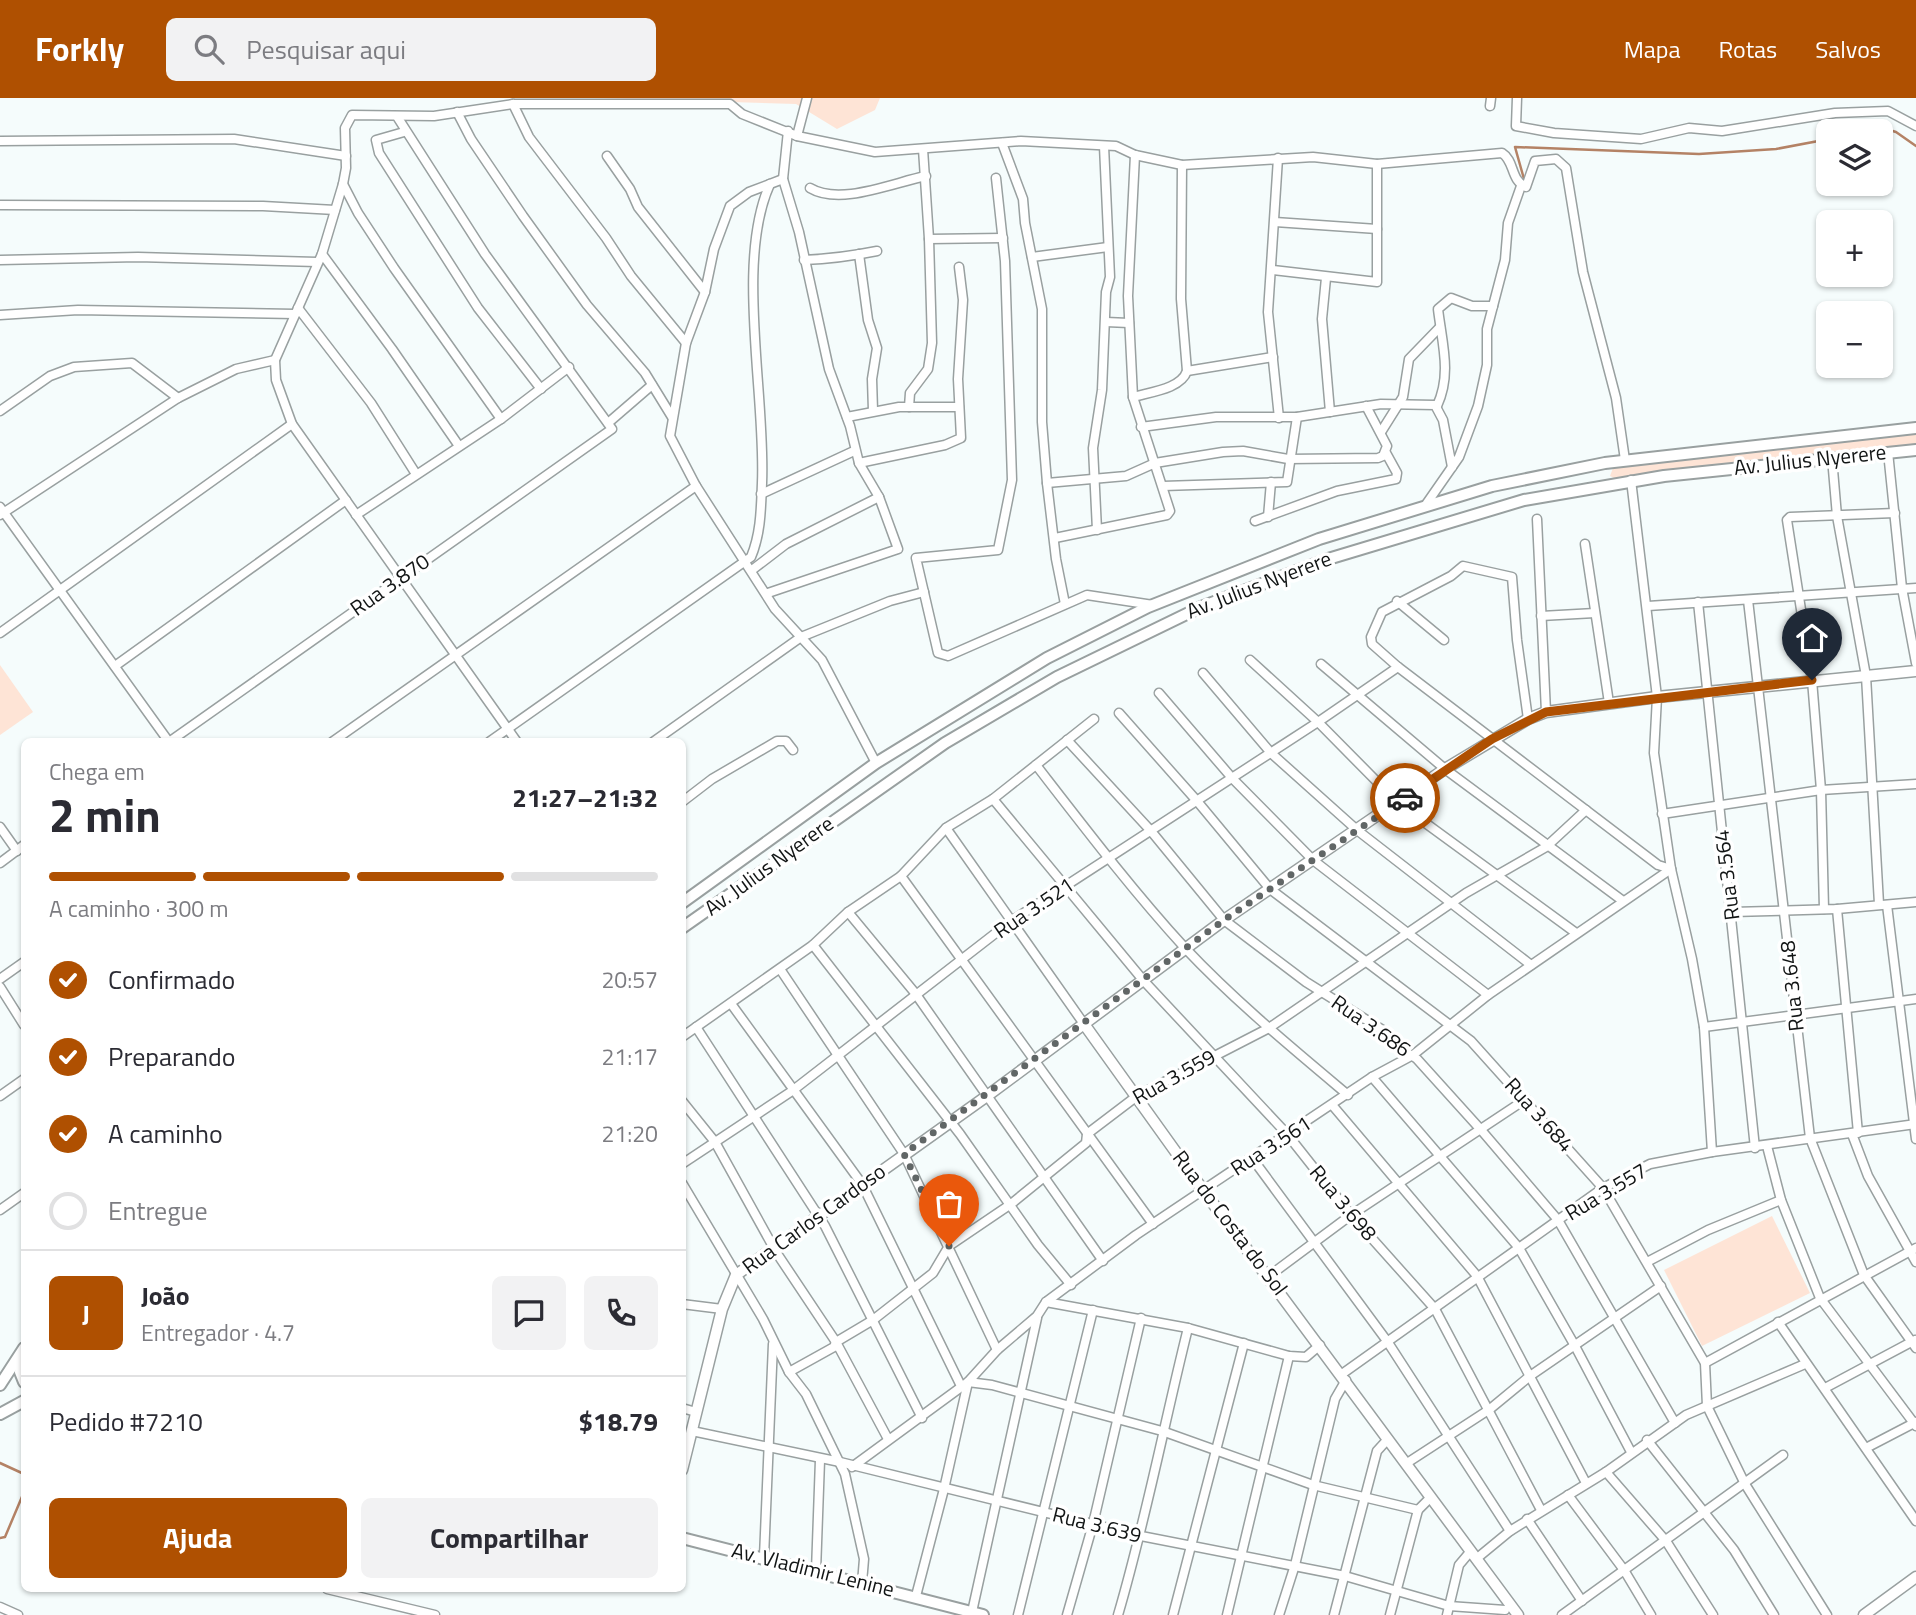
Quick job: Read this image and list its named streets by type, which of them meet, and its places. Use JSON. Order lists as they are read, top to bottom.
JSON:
{
  "streets": {
    "main road": ["Av. Julius Nyerere", "Av. Vladimir Lenine"],
    "street": [
      "Rua 3.870",
      "Rua 3.564",
      "Rua 3.521",
      "Rua 3.648",
      "Rua 3.686",
      "Rua 3.559",
      "Rua 3.684",
      "Rua 3.561",
      "Rua 3.557",
      "Rua 3.698",
      "Rua Carlos Cardoso",
      "Rua do Costa do Sol",
      "Rua 3.639"
    ]
  },
  "crossings": [
    ["Rua 3.564", "Rua 3.557"],
    ["Rua 3.564", "Rua Carlos Cardoso"],
    ["Rua 3.521", "Rua 3.686"],
    ["Rua 3.521", "Rua 3.684"],
    ["Rua 3.521", "Rua 3.698"],
    ["Rua 3.521", "Rua do Costa do Sol"],
    ["Rua 3.648", "Rua 3.557"],
    ["Rua 3.648", "Rua Carlos Cardoso"],
    ["Rua 3.686", "Rua 3.559"],
    ["Rua 3.686", "Rua 3.561"],
    ["Rua 3.686", "Rua 3.557"],
    ["Rua 3.686", "Rua Carlos Cardoso"],
    ["Rua 3.559", "Rua 3.684"],
    ["Rua 3.559", "Rua 3.698"],
    ["Rua 3.559", "Rua do Costa do Sol"],
    ["Rua 3.684", "Rua 3.561"],
    ["Rua 3.684", "Rua 3.557"],
    ["Rua 3.684", "Rua Carlos Cardoso"],
    ["Rua 3.561", "Rua 3.698"],
    ["Rua 3.561", "Rua do Costa do Sol"],
    ["Rua 3.561", "Rua 3.639"],
    ["Rua 3.557", "Rua 3.698"],
    ["Rua 3.557", "Rua do Costa do Sol"],
    ["Rua 3.698", "Rua Carlos Cardoso"],
    ["Rua Carlos Cardoso", "Rua do Costa do Sol"],
    ["Rua Carlos Cardoso", "Rua 3.639"],
    ["Rua do Costa do Sol", "Rua 3.639"]
  ],
  "page": {
    "header": "Forkly",
    "search": "Pesquisar aqui",
    "nav": ["Mapa", "Rotas", "Salvos"],
    "map_buttons": ["+", "−"],
    "heading": ["2 min", "Chega em", "21:27–21:32"],
    "panel": [
      "João",
      "Entregador · 4.7",
      "Pedido #7210",
      "$18.79"
    ],
    "bar": "A caminho · 300 m",
    "list": [
      ["Confirmado", "20:57"],
      ["Preparando", "21:17"],
      ["A caminho", "21:20"],
      "Entregue"
    ],
    "round": "J",
    "buttons": ["Ajuda", "Compartilhar"]
  }
}
